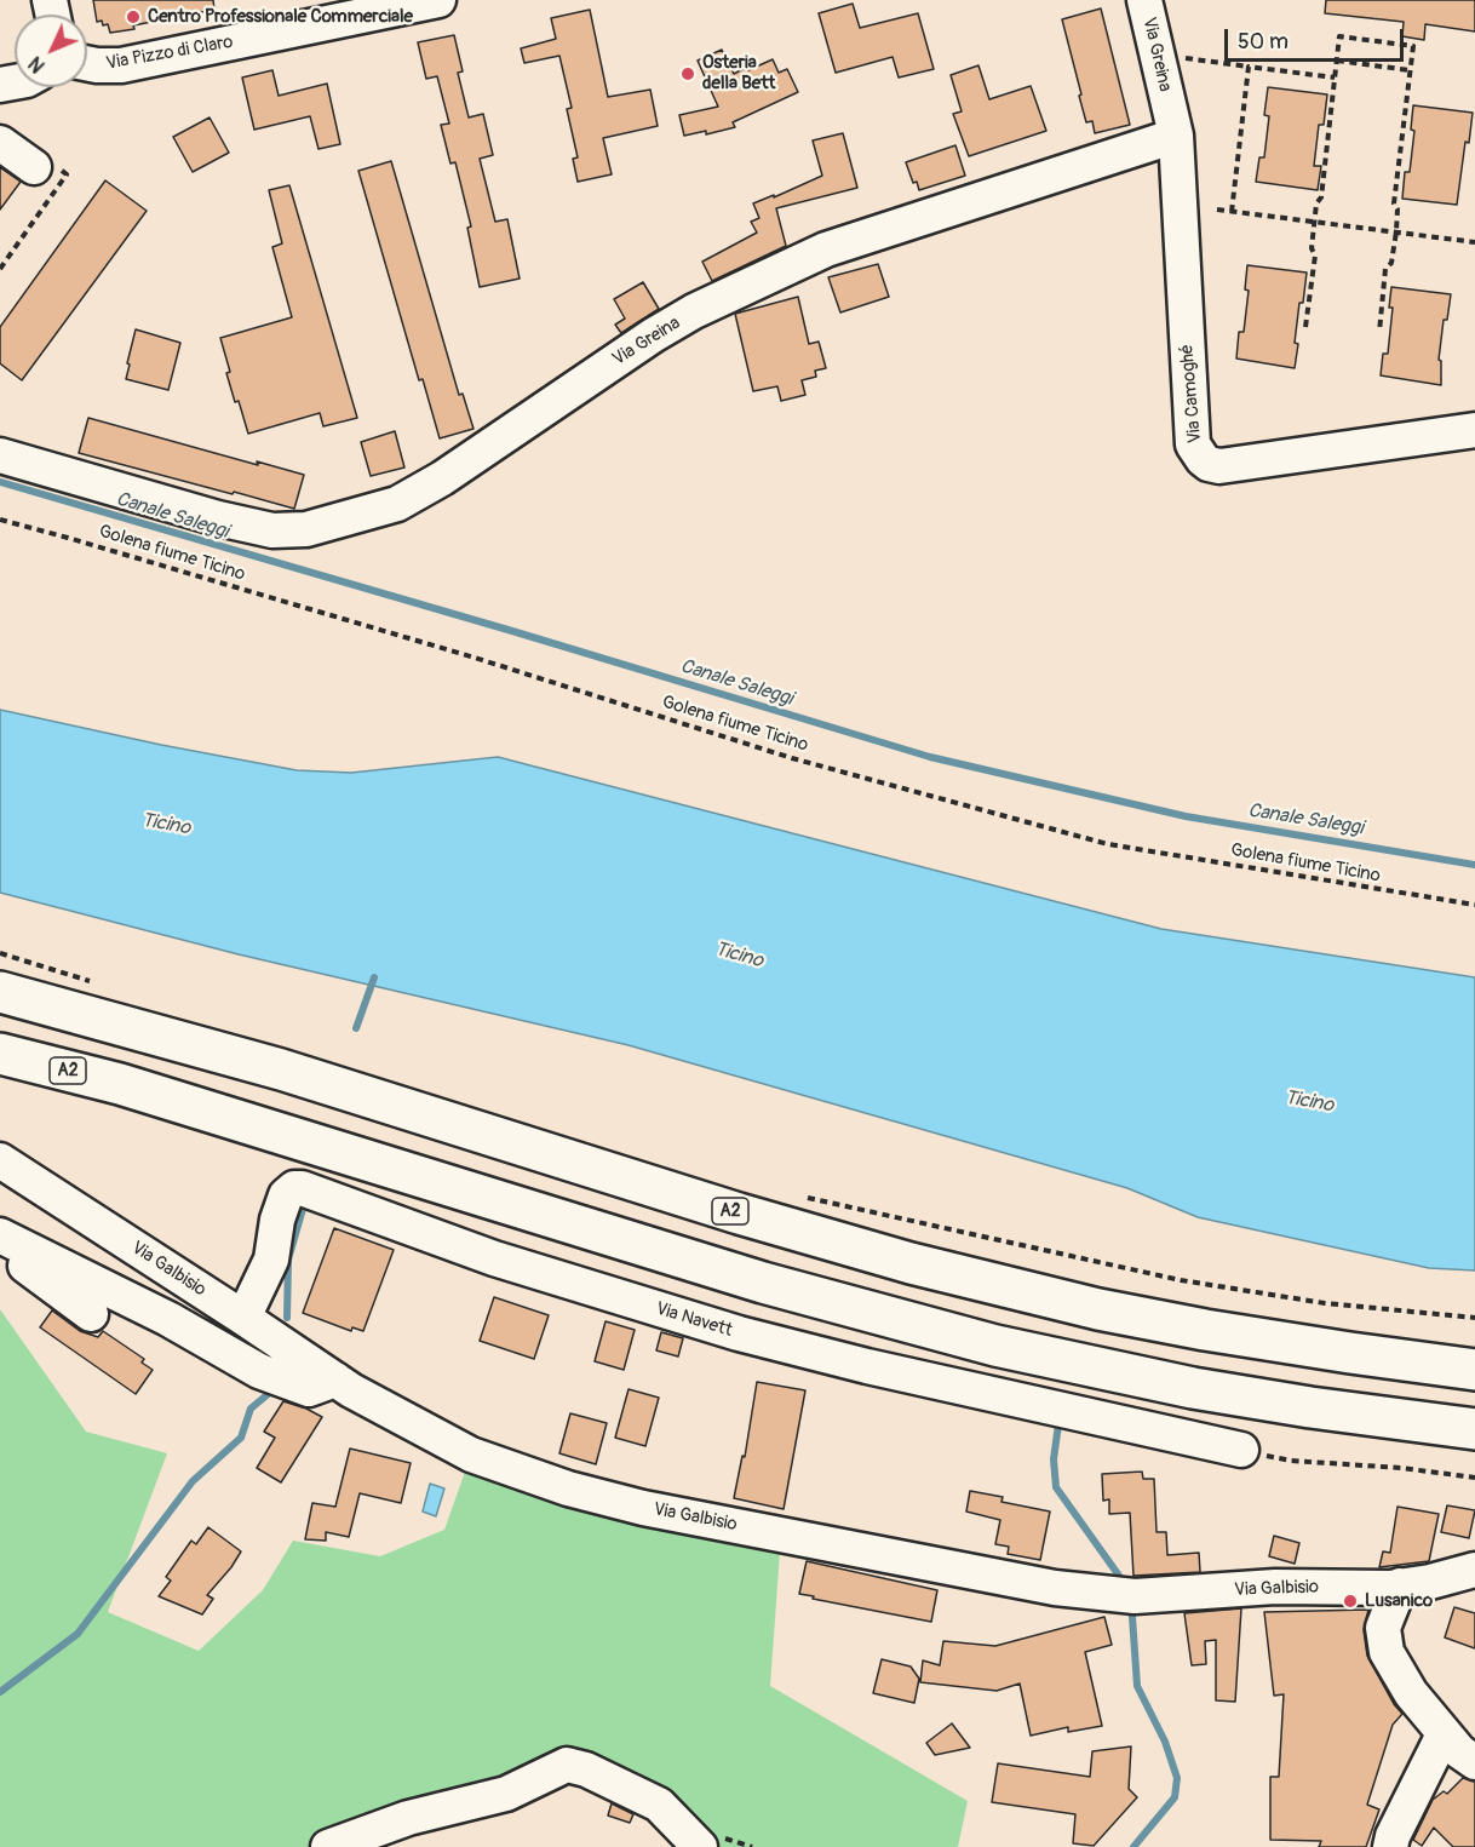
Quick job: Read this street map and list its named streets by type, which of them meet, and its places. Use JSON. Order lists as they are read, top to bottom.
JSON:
{
  "streets": {
    "highway": ["A2"],
    "street": [
      "Via Pizzo di Claro",
      "Via Greina",
      "Via Camoghé",
      "Via Galbisio",
      "Via Navett"
    ],
    "path": ["Golena fiume Ticino"]
  },
  "crossings": [
    ["Via Greina", "Via Camoghé"],
    ["Via Galbisio", "Via Navett"]
  ],
  "water": ["Canale Saleggi", "Ticino"],
  "places": ["Centro Professionale Commerciale", "Osteria della Bett", "Lusanico"],
  "scale_bar": "50 m",
  "north": "bottom left"
}
